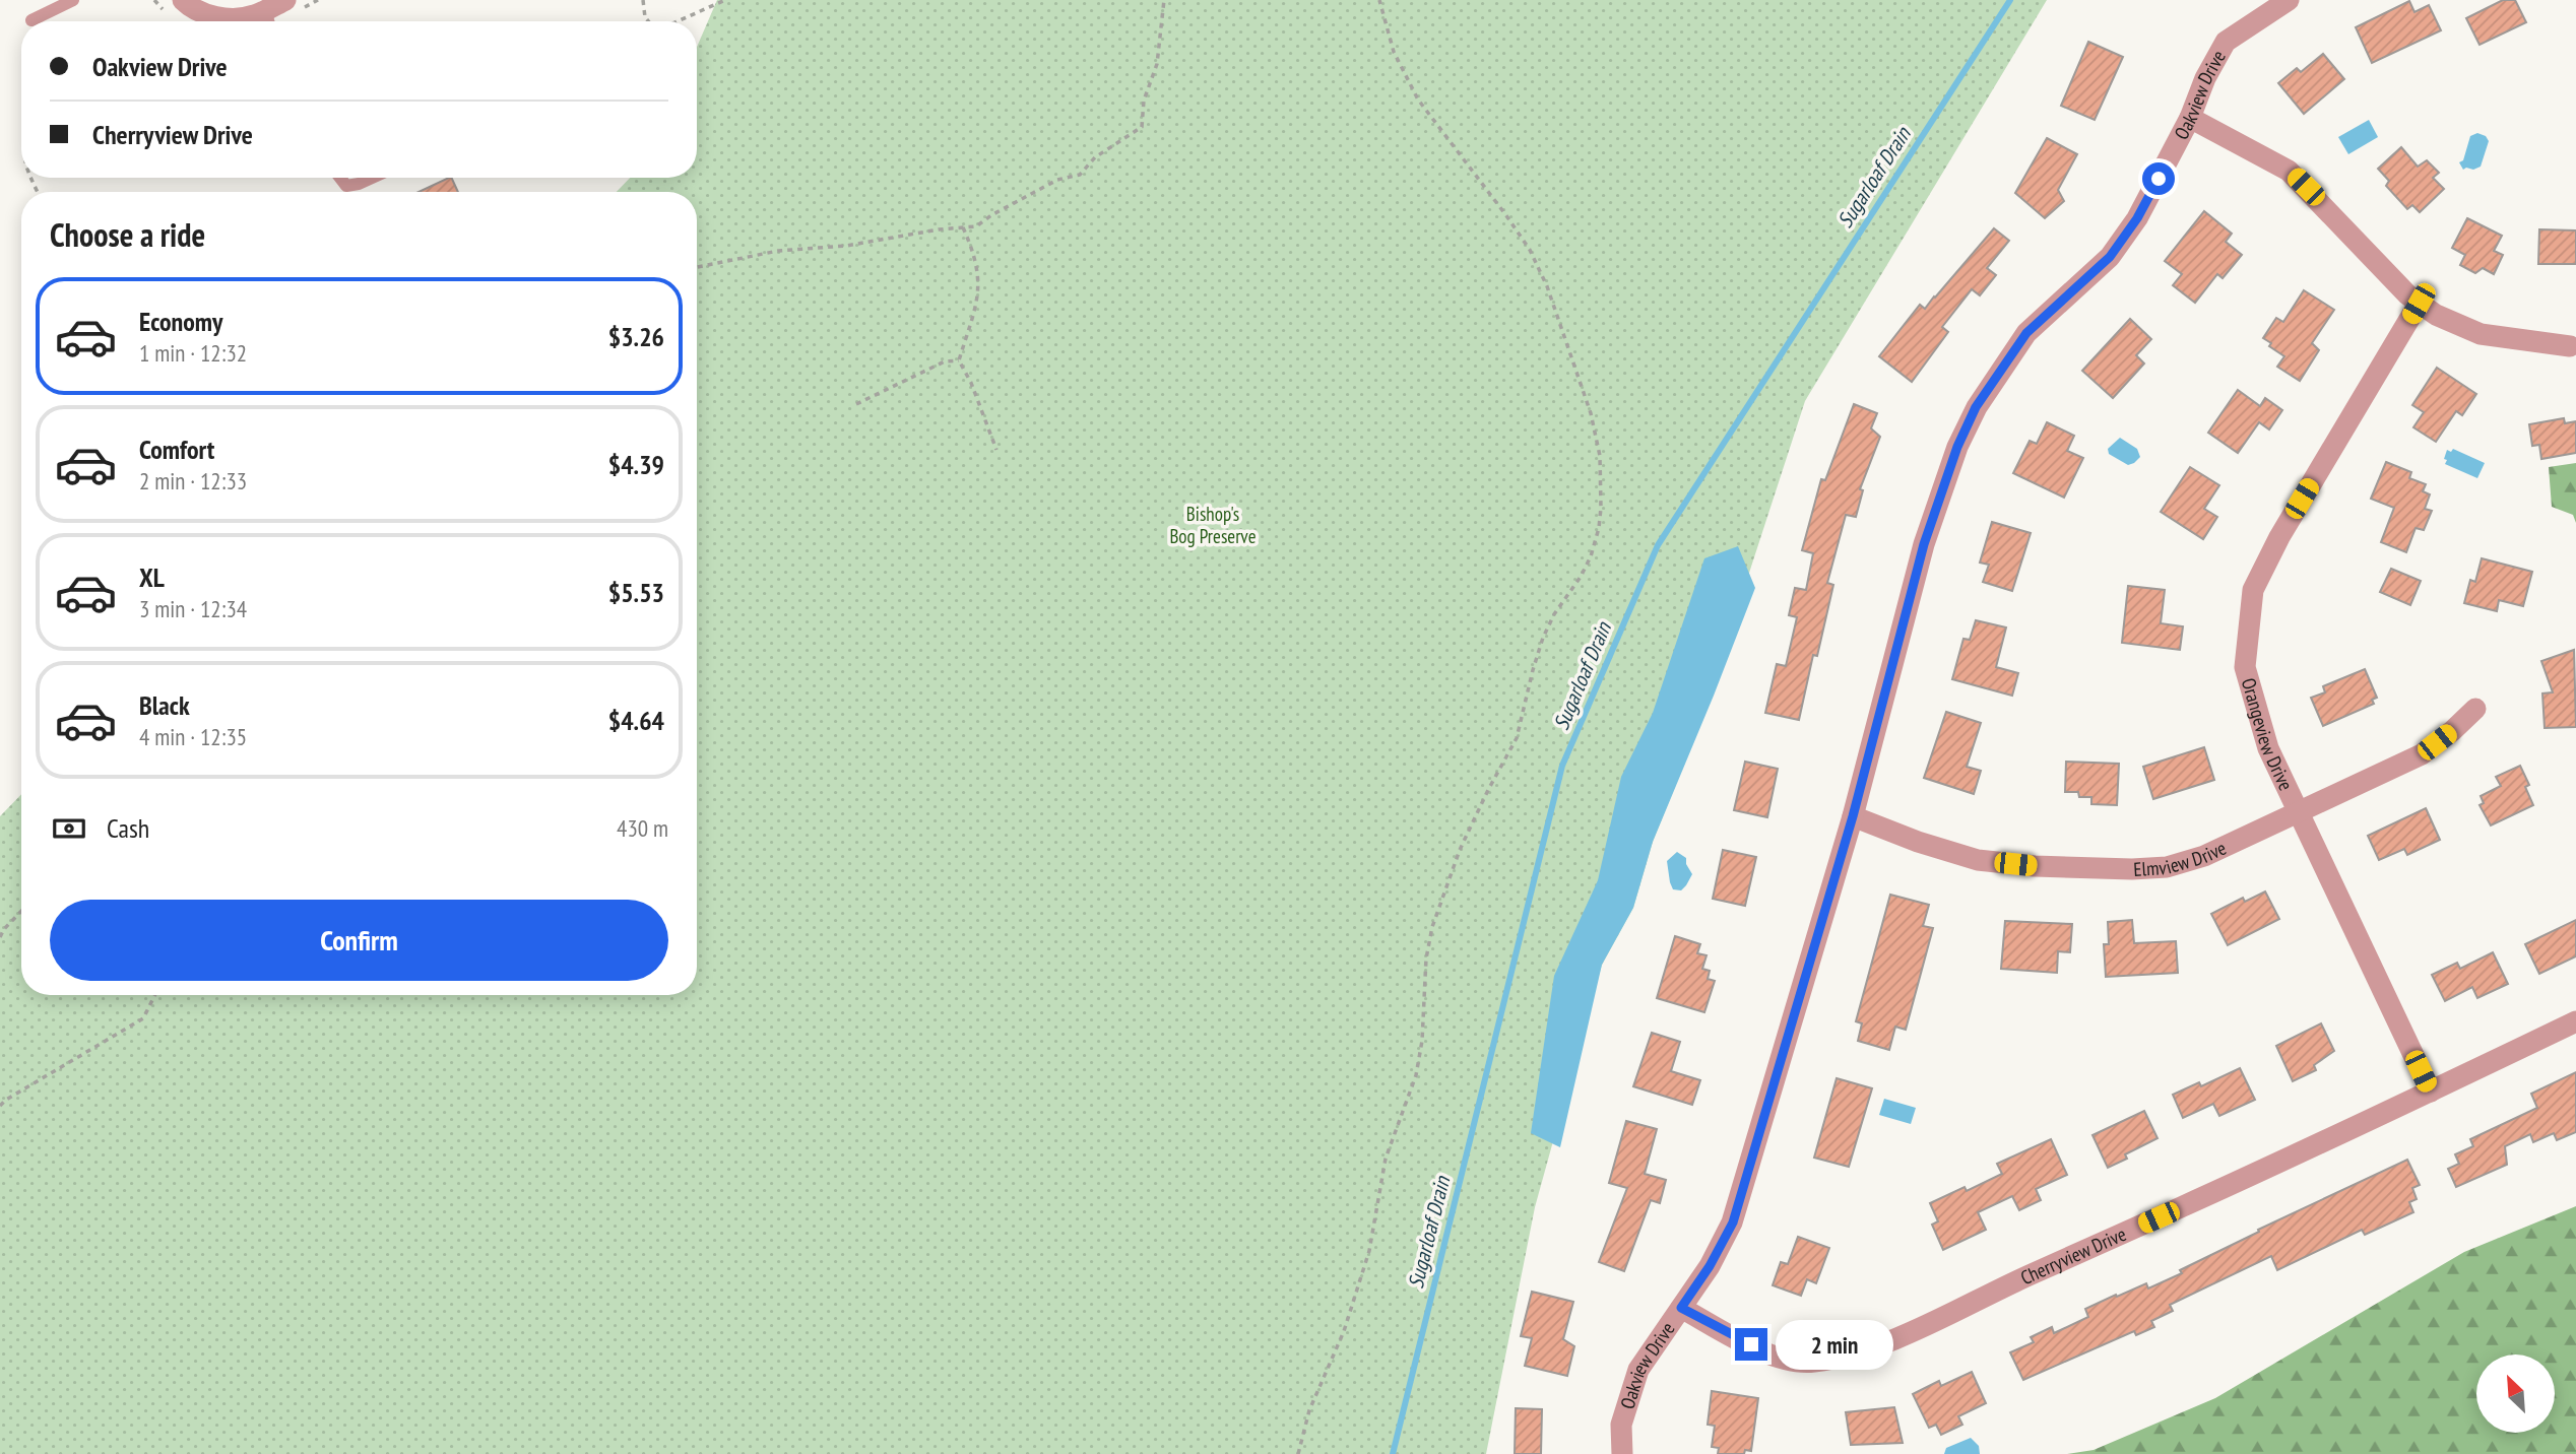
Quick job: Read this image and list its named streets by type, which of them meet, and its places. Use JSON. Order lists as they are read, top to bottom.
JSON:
{
  "streets": {
    "street": [
      "Oakview Drive",
      "Orangeview Drive",
      "Elmview Drive",
      "Cherryview Drive"
    ]
  },
  "crossings": [
    ["Oakview Drive", "Elmview Drive"],
    ["Oakview Drive", "Cherryview Drive"],
    ["Orangeview Drive", "Elmview Drive"],
    ["Orangeview Drive", "Cherryview Drive"]
  ],
  "water": ["Sugarloaf Drain"],
  "parks": ["Bishop's Bog Preserve"],
  "north": "top left",
  "page": {
    "banner": ["Oakview Drive", "Cherryview Drive"],
    "heading": "Choose a ride",
    "list": [
      {
        "name": "Economy",
        "note": "1 min · 12:32",
        "value": "$3.26"
      },
      {
        "name": "Comfort",
        "note": "2 min · 12:33",
        "value": "$4.39"
      },
      {
        "name": "XL",
        "note": "3 min · 12:34",
        "value": "$5.53"
      },
      {
        "name": "Black",
        "note": "4 min · 12:35",
        "value": "$4.64"
      }
    ],
    "pay": ["Cash", "430 m"],
    "buttons": "Confirm",
    "bubble": "2 min"
  }
}
